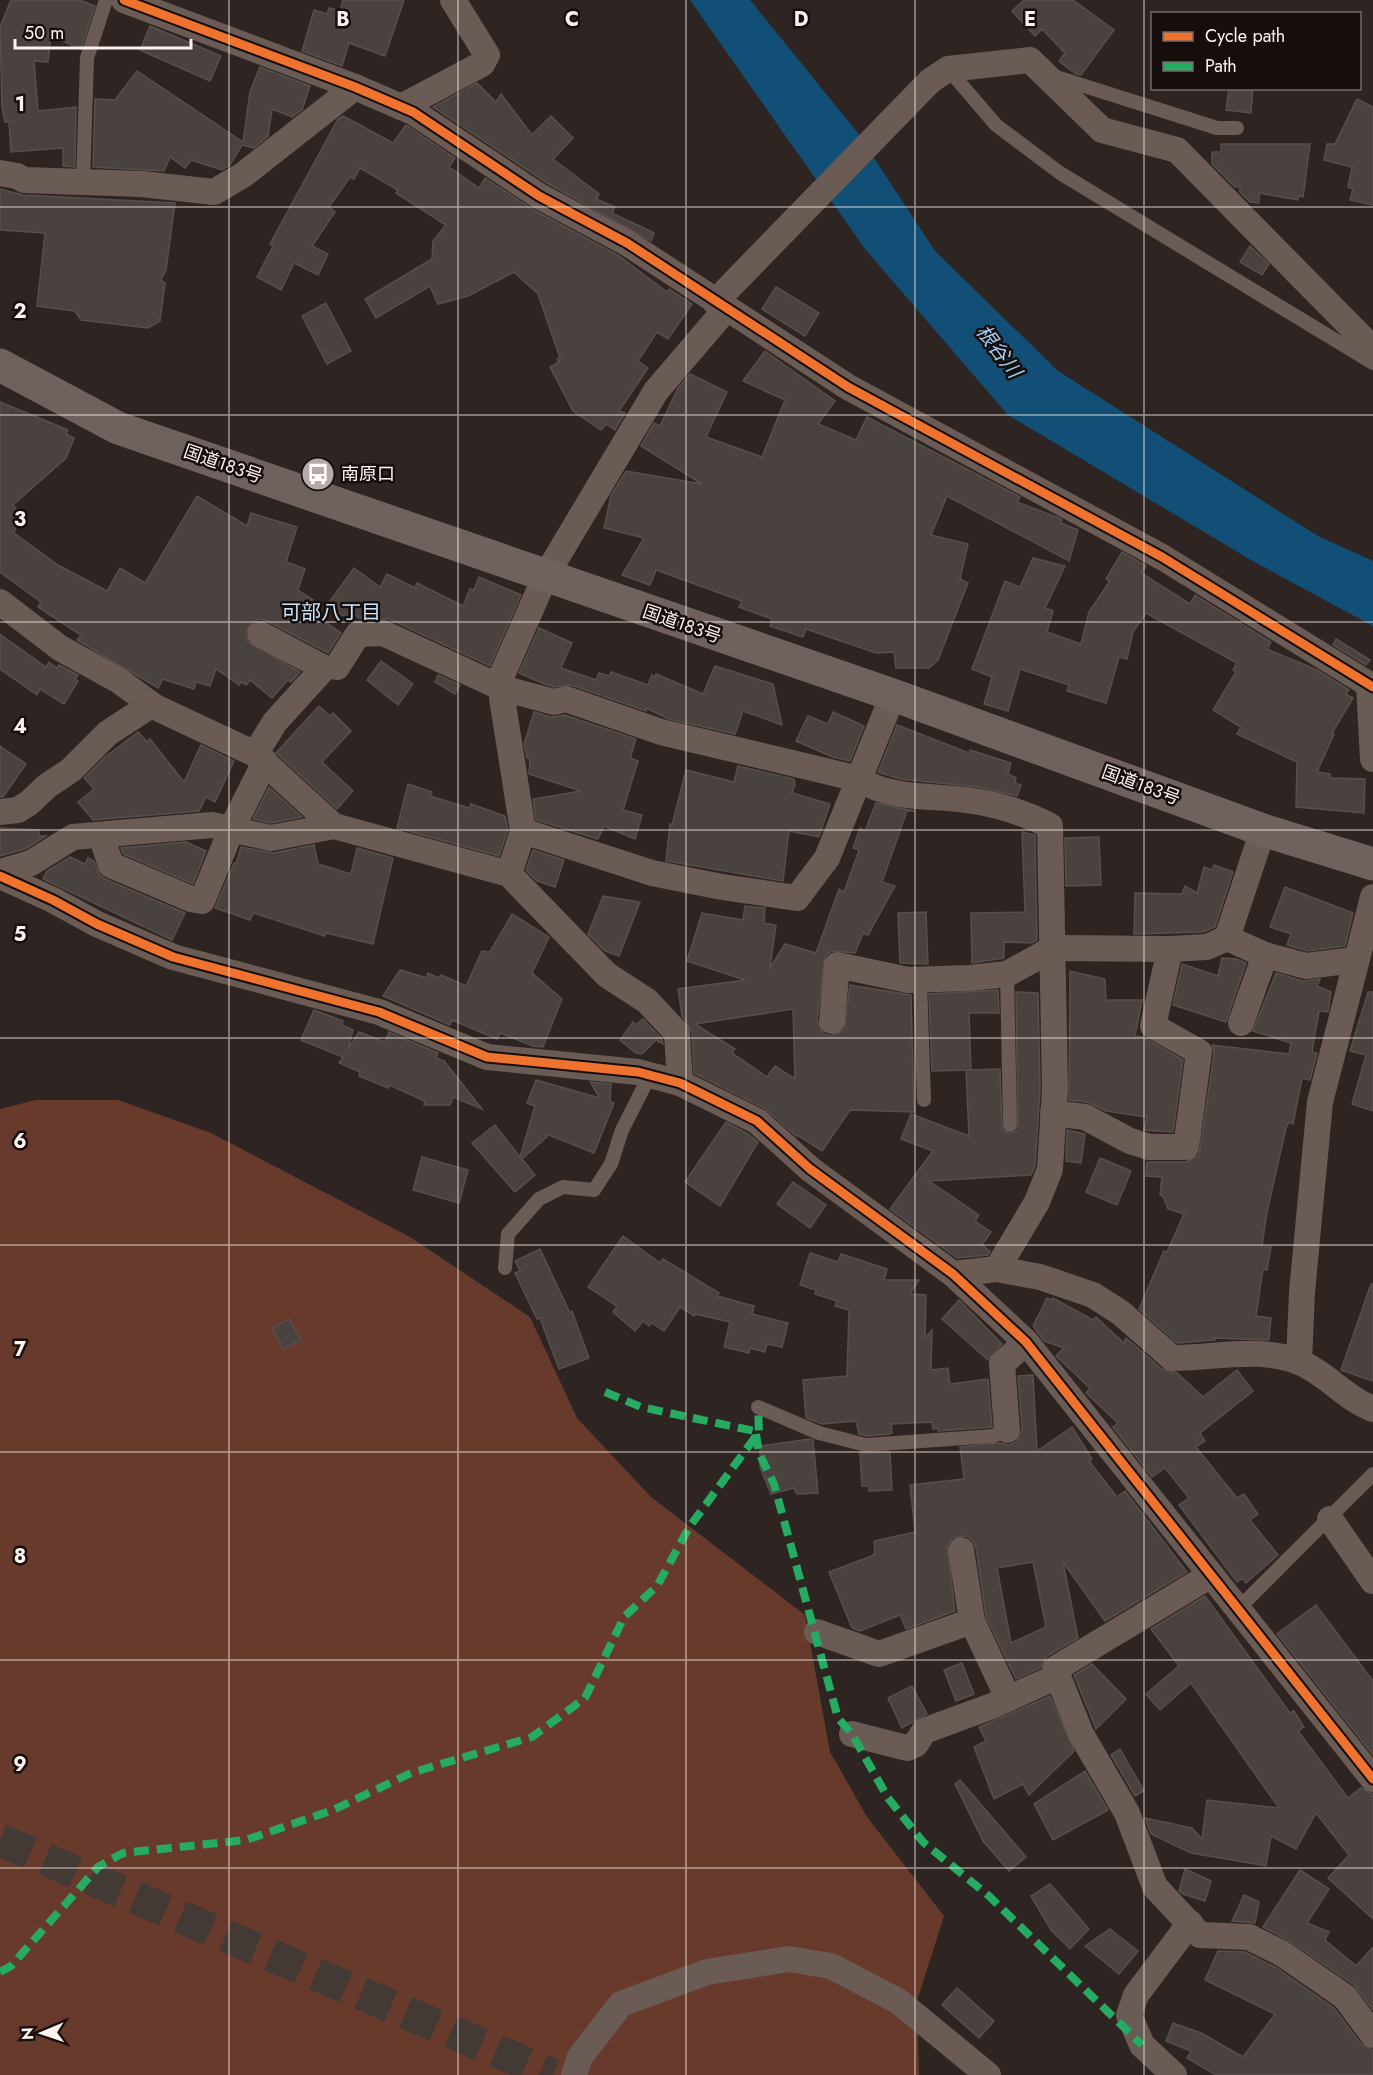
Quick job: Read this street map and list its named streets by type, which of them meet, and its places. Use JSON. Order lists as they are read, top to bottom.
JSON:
{
  "streets": {
    "highway": ["国道183号"]
  },
  "districts": ["可部八丁目"],
  "water": ["根谷川"],
  "places": {
    "bus stop": ["南原口"]
  },
  "legend": ["Cycle path", "Path"],
  "scale_bar": "50 m",
  "north": "left",
  "grid": {
    "columns": [
      "B",
      "C",
      "D",
      "E"
    ],
    "rows": [
      "1",
      "2",
      "3",
      "4",
      "5",
      "6",
      "7",
      "8",
      "9"
    ]
  }
}
